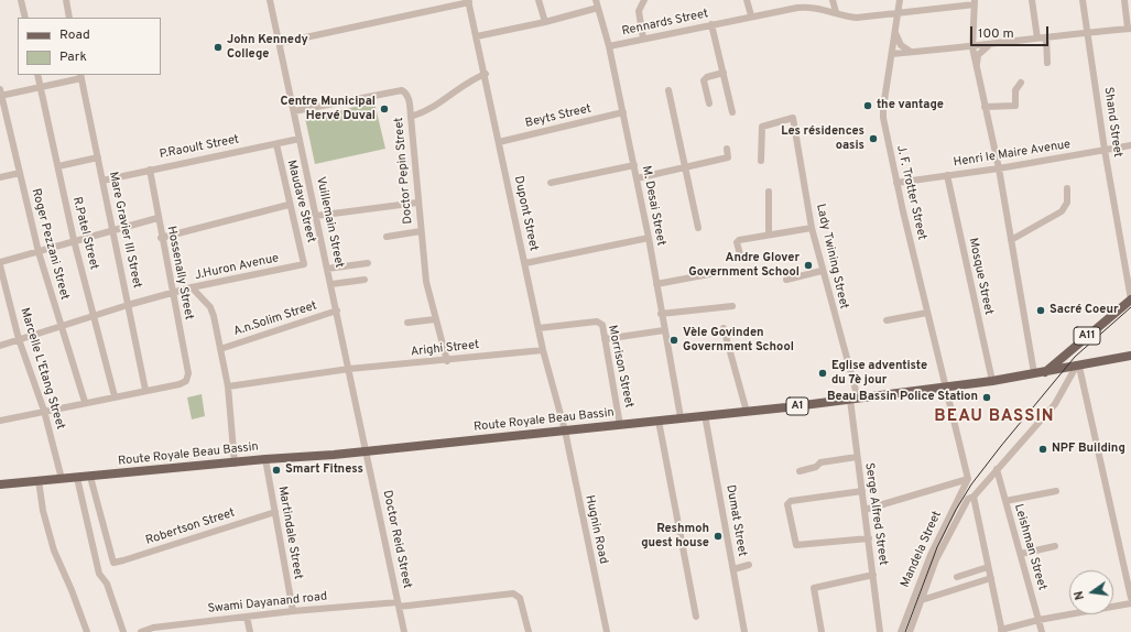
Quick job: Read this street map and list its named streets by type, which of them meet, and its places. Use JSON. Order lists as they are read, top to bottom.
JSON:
{
  "streets": {
    "main road": ["A11", "A1", "Route Royale Beau Bassin"],
    "street": [
      "Rennards Street",
      "Beyts Street",
      "Shand Street",
      "P.Raoult Street",
      "Henri le Maire Avenue",
      "Doctor Pepin Street",
      "J. F. Trotter Street",
      "Maudave Street",
      "M. Desai Street",
      "Dupont Street",
      "Vuillemain Street",
      "Mare Gravier III Street",
      "R.Patel Street",
      "Roger Pezzani Street",
      "Lady Twining Street",
      "J.Huron Avenue",
      "Hossenally Street",
      "Mosque Street",
      "A.n.Solim Street",
      "Arighi Street",
      "Morrison Street",
      "Marcelle L'Etang Street",
      "Serge Alfred Street",
      "Dumat Street",
      "Robertson Street",
      "Hugnin Road",
      "Martindale Street",
      "Doctor Reid Street",
      "Leishman Street",
      "Mandela Street",
      "Swami Dayanand road"
    ]
  },
  "crossings": [
    ["Rennards Street", "J. F. Trotter Street"],
    ["Rennards Street", "M. Desai Street"],
    ["Beyts Street", "M. Desai Street"],
    ["Beyts Street", "Dupont Street"],
    ["Shand Street", "Henri le Maire Avenue"],
    ["Shand Street", "A11"],
    ["P.Raoult Street", "Maudave Street"],
    ["P.Raoult Street", "Vuillemain Street"],
    ["P.Raoult Street", "Mare Gravier III Street"],
    ["P.Raoult Street", "Hossenally Street"],
    ["Henri le Maire Avenue", "J. F. Trotter Street"],
    ["Henri le Maire Avenue", "Mosque Street"],
    ["Doctor Pepin Street", "Vuillemain Street"],
    ["Doctor Pepin Street", "Arighi Street"],
    ["J. F. Trotter Street", "Route Royale Beau Bassin"],
    ["J. F. Trotter Street", "Mandela Street"],
    ["Maudave Street", "J.Huron Avenue"],
    ["M. Desai Street", "Route Royale Beau Bassin"],
    ["Dupont Street", "Arighi Street"],
    ["Dupont Street", "Morrison Street"],
    ["Dupont Street", "Route Royale Beau Bassin"],
    ["Dupont Street", "Hugnin Road"],
    ["Vuillemain Street", "A.n.Solim Street"],
    ["Vuillemain Street", "Arighi Street"],
    ["Vuillemain Street", "Route Royale Beau Bassin"],
    ["Vuillemain Street", "Doctor Reid Street"],
    ["Mare Gravier III Street", "J.Huron Avenue"],
    ["Mare Gravier III Street", "Hossenally Street"],
    ["R.Patel Street", "J.Huron Avenue"],
    ["Roger Pezzani Street", "J.Huron Avenue"],
    ["Lady Twining Street", "Route Royale Beau Bassin"],
    ["Lady Twining Street", "Serge Alfred Street"],
    ["J.Huron Avenue", "Hossenally Street"],
    ["J.Huron Avenue", "Marcelle L'Etang Street"],
    ["Mosque Street", "Route Royale Beau Bassin"],
    ["A11", "Route Royale Beau Bassin"],
    ["Morrison Street", "Route Royale Beau Bassin"],
    ["Marcelle L'Etang Street", "Route Royale Beau Bassin"],
    ["A1", "Route Royale Beau Bassin"],
    ["Route Royale Beau Bassin", "Serge Alfred Street"],
    ["Route Royale Beau Bassin", "Dumat Street"],
    ["Route Royale Beau Bassin", "Robertson Street"],
    ["Route Royale Beau Bassin", "Hugnin Road"],
    ["Route Royale Beau Bassin", "Martindale Street"],
    ["Route Royale Beau Bassin", "Doctor Reid Street"],
    ["Robertson Street", "Martindale Street"],
    ["Martindale Street", "Swami Dayanand road"],
    ["Doctor Reid Street", "Swami Dayanand road"]
  ],
  "districts": ["BEAU BASSIN"],
  "places": [
    "John Kennedy College",
    "the vantage",
    "Centre Municipal Hervé Duval",
    "Les résidences oasis",
    "Andre Glover Government School",
    "Sacré Coeur",
    "Vèle Govinden Government School",
    "Eglise adventiste du 7è jour",
    "Beau Bassin Police Station",
    "NPF Building",
    "Smart Fitness",
    "Reshmoh guest house"
  ],
  "legend": ["Road", "Park"],
  "scale_bar": "100 m",
  "north": "left"
}
